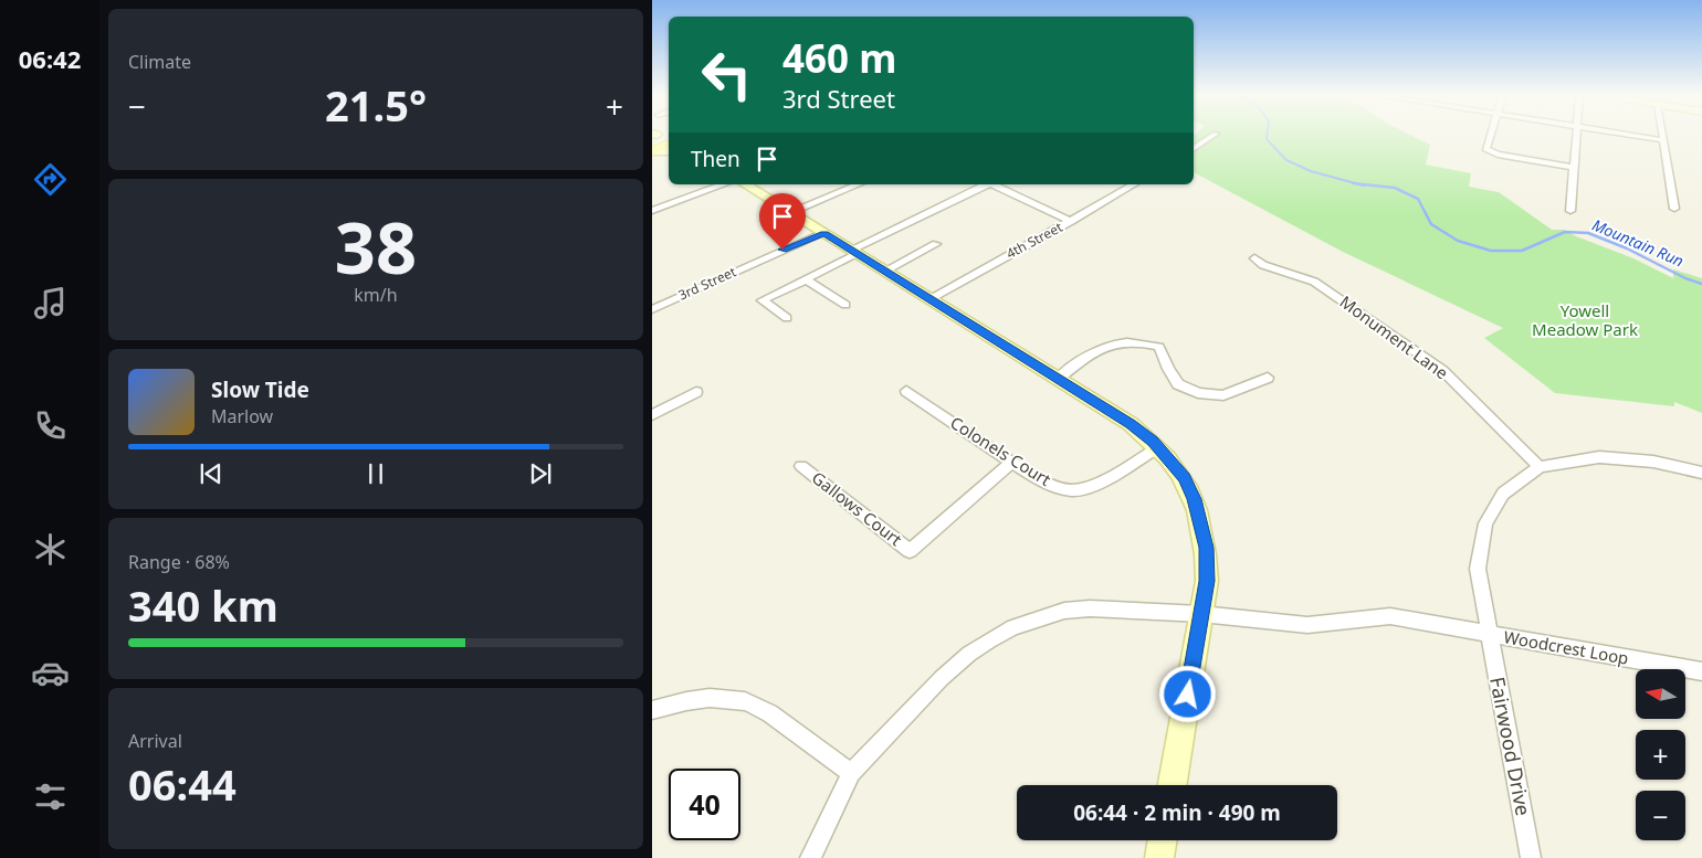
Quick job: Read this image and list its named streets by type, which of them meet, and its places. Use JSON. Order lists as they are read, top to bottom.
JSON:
{
  "streets": {
    "street": [
      "4th Street",
      "3rd Street",
      "Monument Lane",
      "Colonels Court",
      "Gallows Court",
      "Woodcrest Loop",
      "Fairwood Drive"
    ]
  },
  "crossings": [
    ["Monument Lane", "Woodcrest Loop"],
    ["Colonels Court", "Gallows Court"],
    ["Woodcrest Loop", "Fairwood Drive"]
  ],
  "water": ["Mountain Run"],
  "parks": ["Yowell Meadow Park"],
  "north": "left",
  "page": {
    "tabs": "06:42",
    "tile": [
      "Climate",
      ["38", "km/h"],
      ["Range · 68%", "340 km"],
      ["Arrival", "06:44"]
    ],
    "turn": ["460 m", "3rd Street"],
    "heat": ["−", "21.5°", "+"],
    "then": "Then",
    "song": ["Slow Tide", "Marlow"],
    "map_buttons": ["+", "−"],
    "limit": "40",
    "trip": "06:44 · 2 min · 490 m"
  }
}
